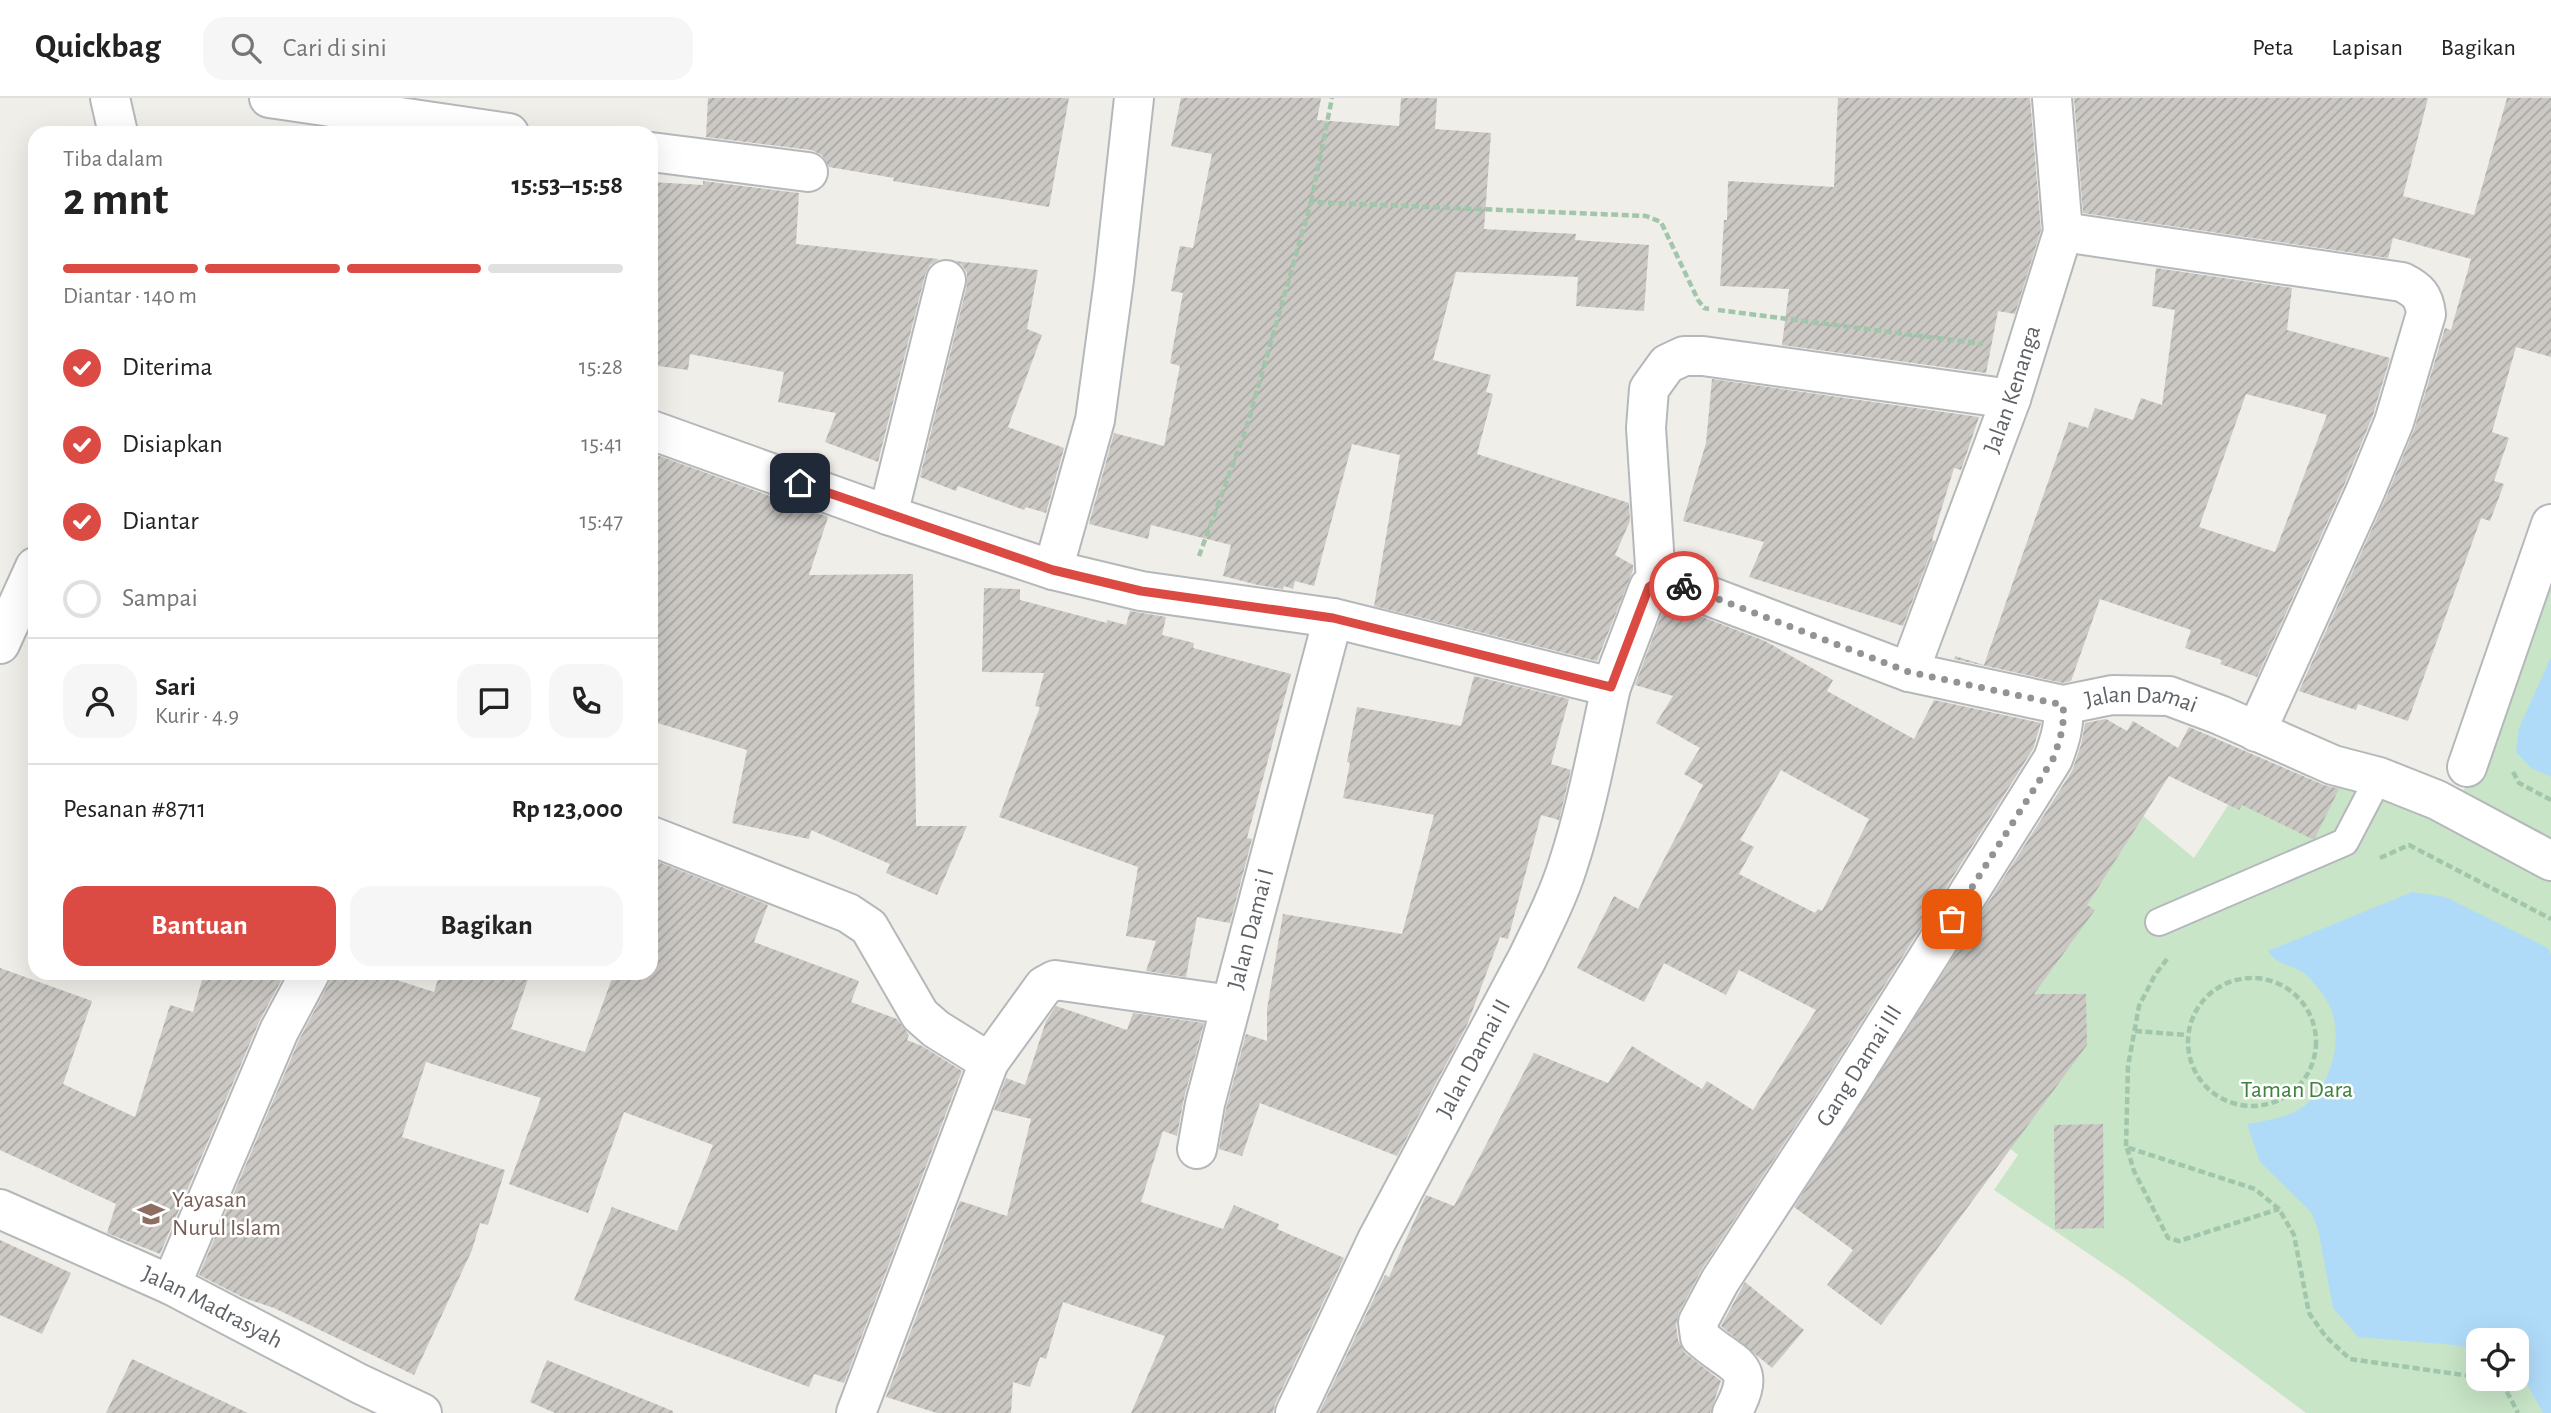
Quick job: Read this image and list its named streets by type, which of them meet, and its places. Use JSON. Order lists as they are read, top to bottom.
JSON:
{
  "streets": {
    "street": [
      "Jalan Kenanga",
      "Jalan Damai",
      "Jalan Damai I",
      "Jalan Damai II",
      "Gang Damai III",
      "Jalan Madrasyah"
    ]
  },
  "crossings": [
    ["Jalan Kenanga", "Jalan Damai"],
    ["Jalan Damai", "Gang Damai III"]
  ],
  "parks": ["Taman Dara"],
  "places": {
    "school or university": ["Yayasan Nurul Islam"]
  },
  "page": {
    "header": "Quickbag",
    "search": "Cari di sini",
    "nav": ["Peta", "Lapisan", "Bagikan"],
    "heading": ["2 mnt", "Tiba dalam", "15:53–15:58"],
    "panel": [
      "Sari",
      "Kurir · 4.9",
      "Pesanan #8711",
      "Rp 123,000"
    ],
    "bar": "Diantar · 140 m",
    "list": [
      ["Diterima", "15:28"],
      ["Disiapkan", "15:41"],
      ["Diantar", "15:47"],
      "Sampai"
    ],
    "buttons": ["Bantuan", "Bagikan"]
  }
}
